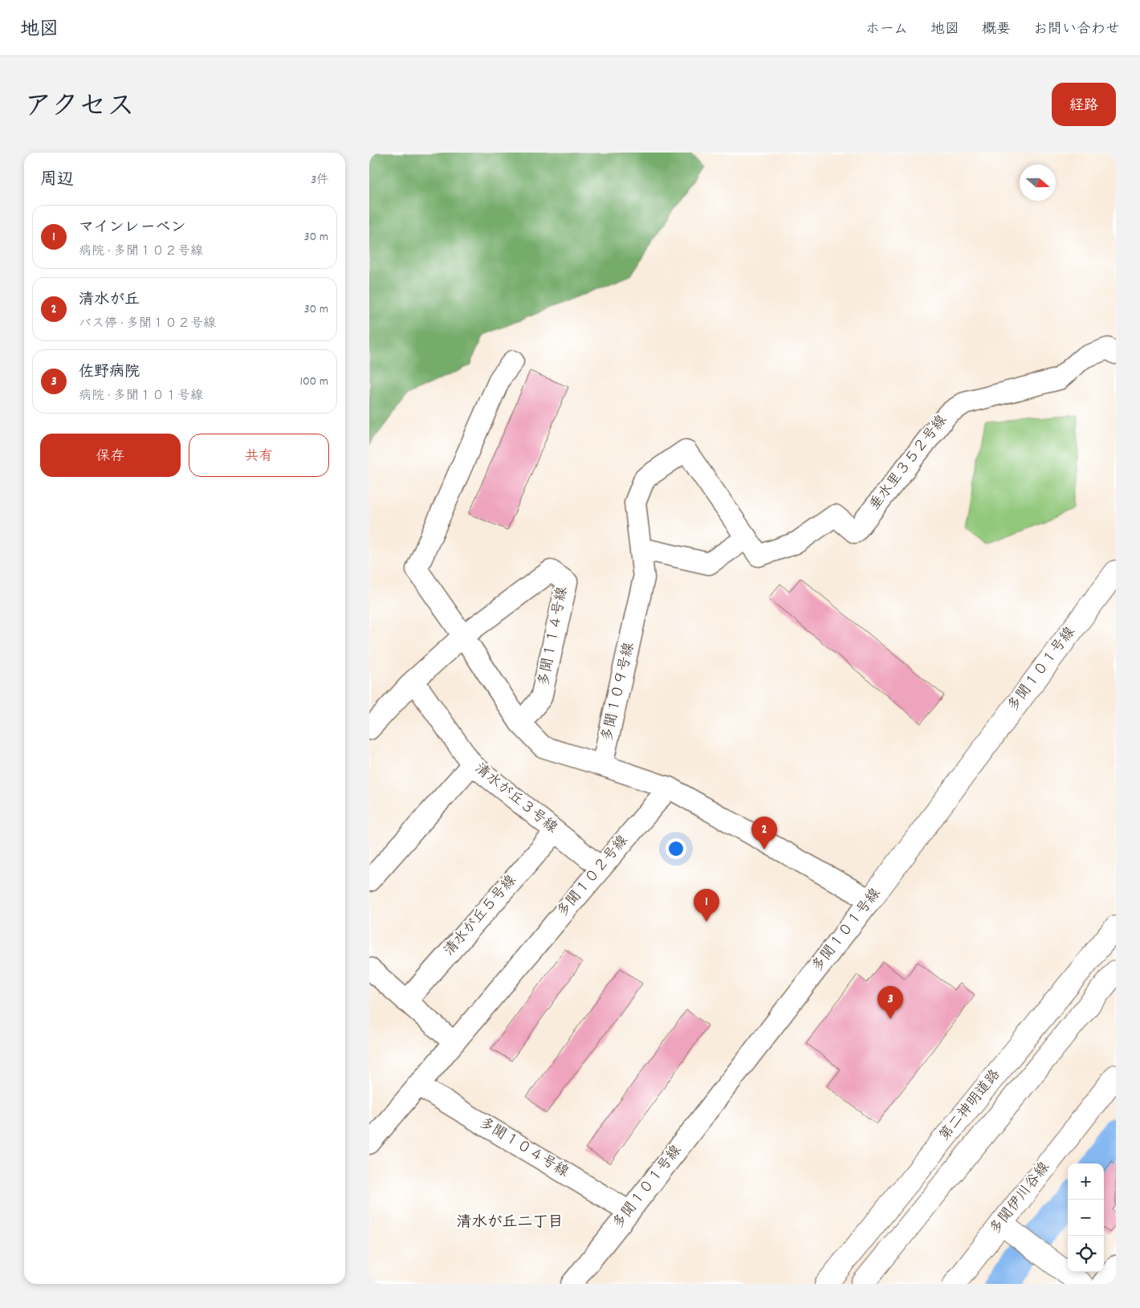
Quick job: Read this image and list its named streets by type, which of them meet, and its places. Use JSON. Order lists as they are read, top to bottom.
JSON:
{
  "streets": {
    "main road": ["多聞１０１号線", "第二神明道路", "多聞伊川谷線"],
    "street": [
      "垂水里３５２号線",
      "多聞１１４号線",
      "多聞１０９号線",
      "清水が丘３号線",
      "多聞１０２号線",
      "清水が丘５号線",
      "多聞１０４号線"
    ]
  },
  "crossings": [
    ["垂水里３５２号線", "多聞１０９号線"],
    ["多聞１０１号線", "多聞１０４号線"],
    ["清水が丘３号線", "多聞１０２号線"],
    ["清水が丘３号線", "清水が丘５号線"],
    ["多聞１０２号線", "多聞１０４号線"]
  ],
  "districts": ["清水が丘二丁目"],
  "north": "right",
  "page": {
    "header": "地図",
    "nav": [
      "ホーム",
      "地図",
      "概要",
      "お問い合わせ"
    ],
    "title": "アクセス",
    "buttons": [
      "経路",
      ["保存", "共有"]
    ],
    "heading": ["周辺", "3件"],
    "list": [
      {
        "mark": "1",
        "name": "マインレーベン",
        "note": "病院 · 多聞１０２号線",
        "value": "30 m"
      },
      {
        "mark": "2",
        "name": "清水が丘",
        "note": "バス停 · 多聞１０２号線",
        "value": "30 m"
      },
      {
        "mark": "3",
        "name": "佐野病院",
        "note": "病院 · 多聞１０１号線",
        "value": "100 m"
      }
    ],
    "pins": ["2", "1", "3"],
    "map_buttons": ["+", "−"]
  }
}
